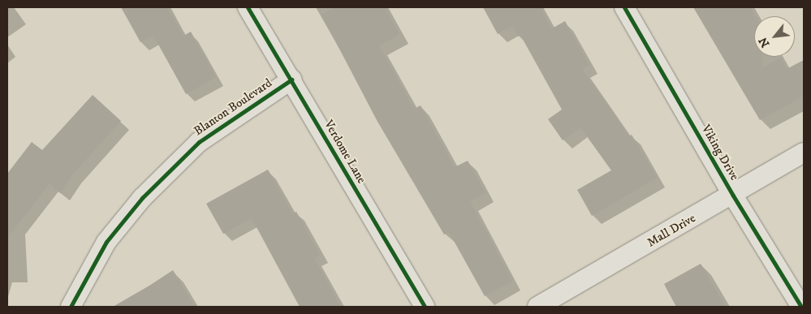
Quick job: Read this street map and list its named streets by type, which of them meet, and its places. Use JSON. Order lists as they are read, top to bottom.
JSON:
{
  "streets": {
    "street": [
      "Blanton Boulevard",
      "Verdome Lane",
      "Viking Drive",
      "Mall Drive"
    ]
  },
  "crossings": [
    ["Blanton Boulevard", "Verdome Lane"],
    ["Viking Drive", "Mall Drive"]
  ],
  "north": "bottom left"
}
